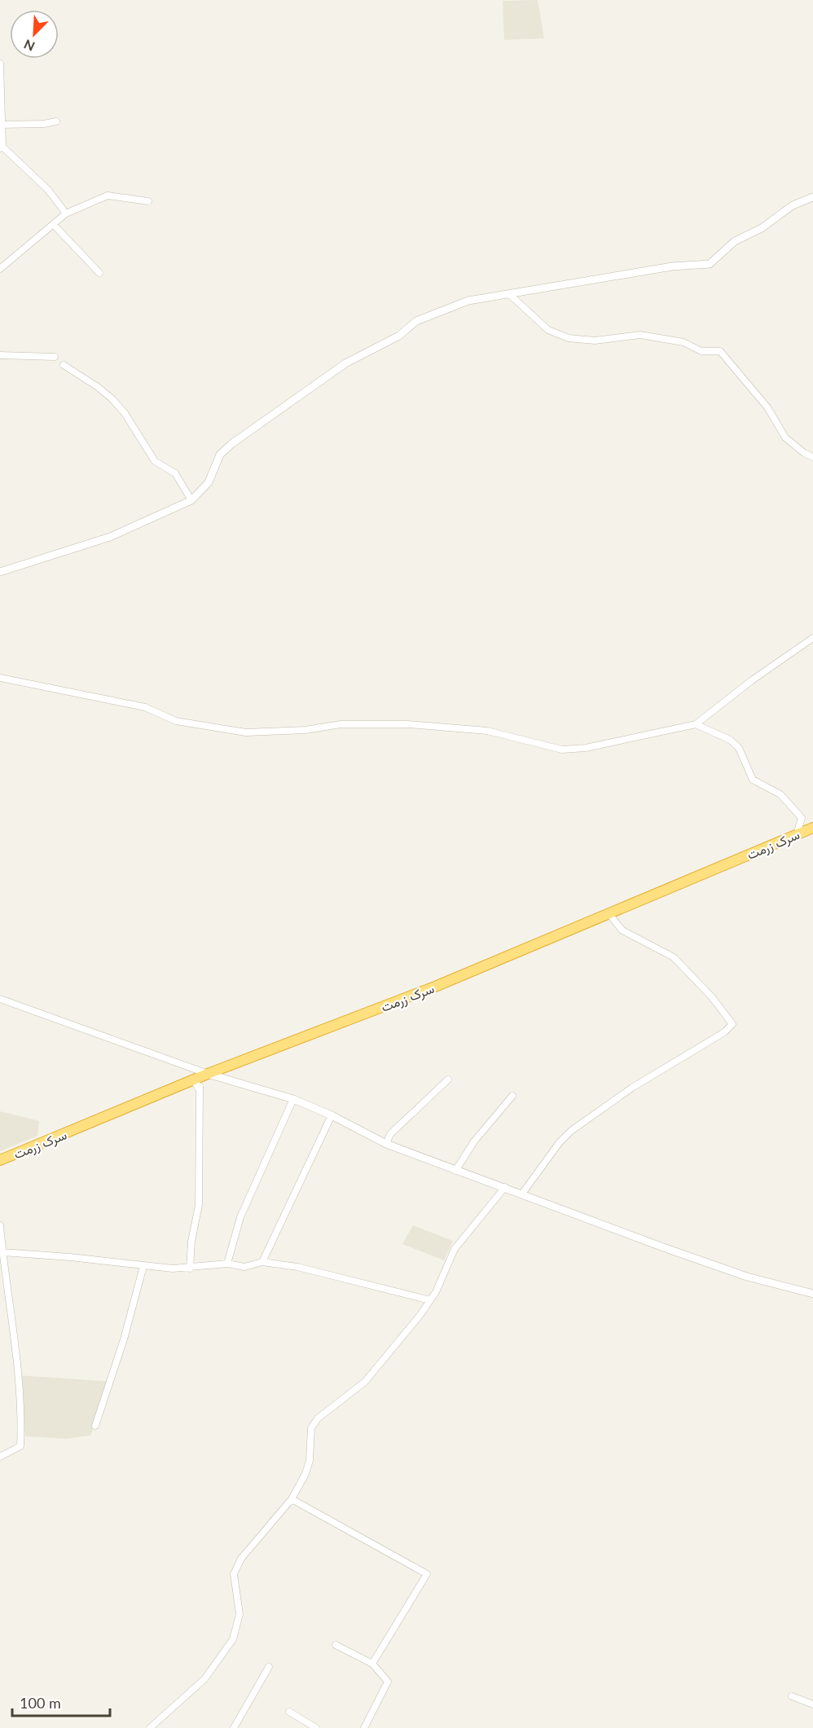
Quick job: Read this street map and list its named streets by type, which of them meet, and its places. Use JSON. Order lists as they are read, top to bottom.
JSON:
{
  "streets": {
    "highway": ["سرک زرمت"]
  },
  "scale_bar": "100 m",
  "north": "bottom left"
}
